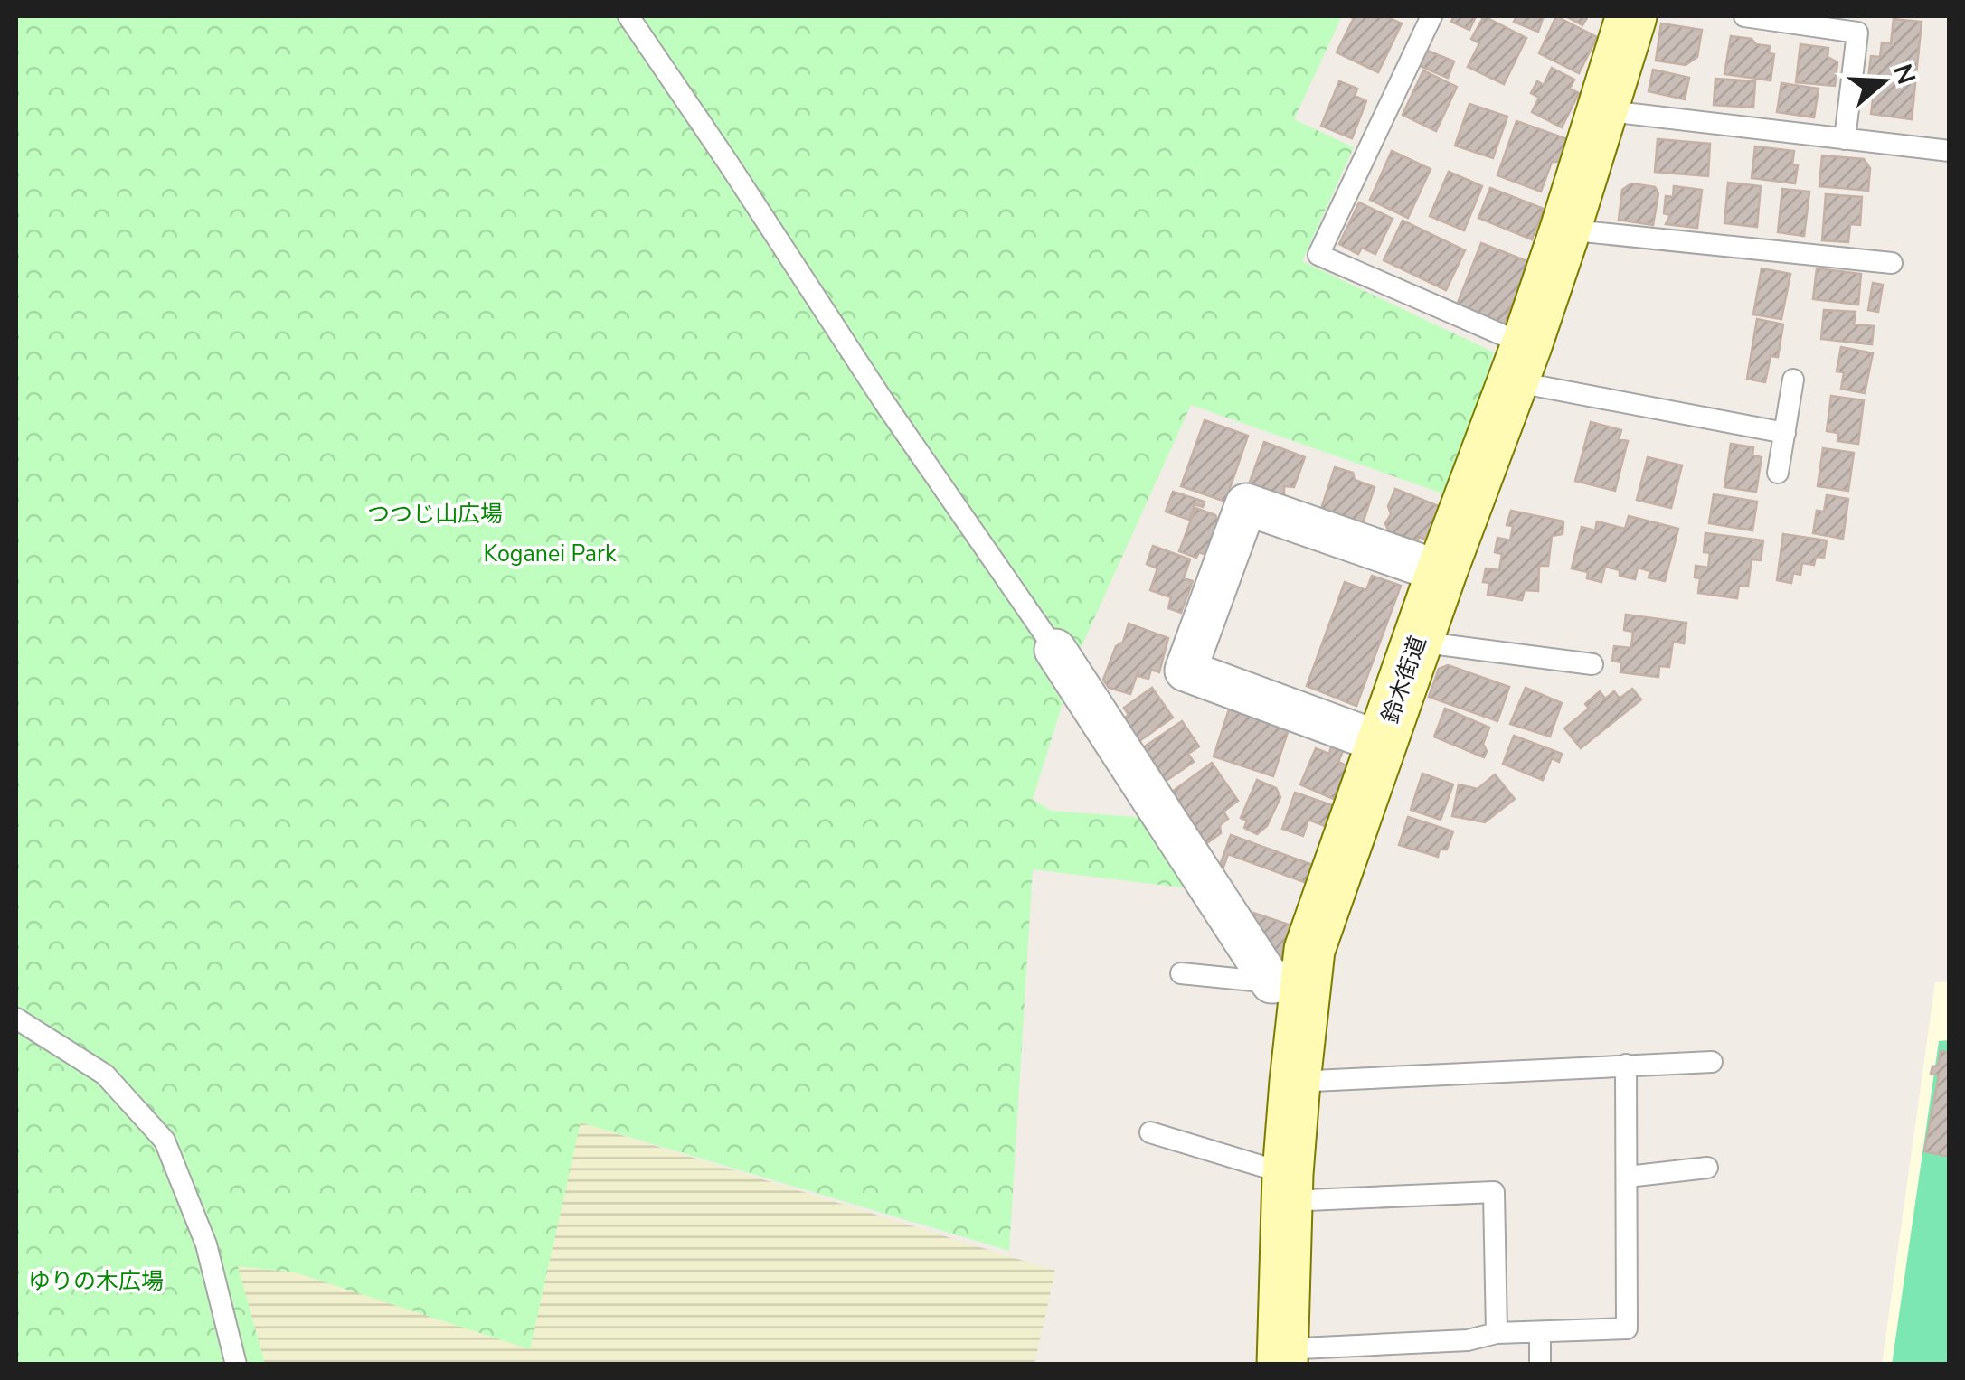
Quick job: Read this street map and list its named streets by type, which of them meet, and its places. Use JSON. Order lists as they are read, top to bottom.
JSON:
{
  "streets": {
    "street": ["鈴木街道"]
  },
  "parks": ["つつじ山広場", "Koganei Park", "ゆりの木広場"],
  "north": "right"
}
